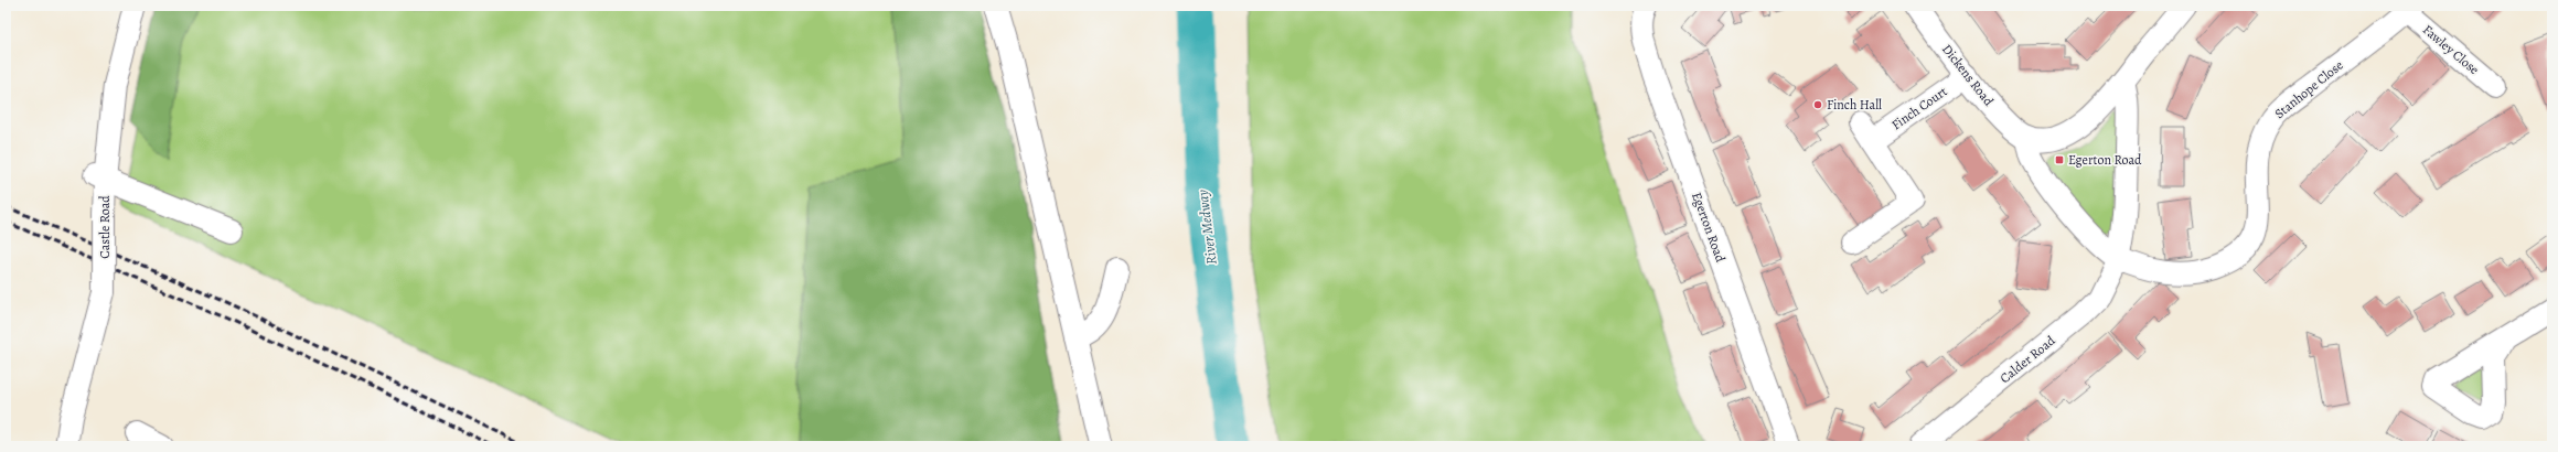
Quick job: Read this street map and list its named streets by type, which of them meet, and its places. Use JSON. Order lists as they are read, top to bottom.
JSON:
{
  "streets": {
    "street": [
      "Fawley Close",
      "Dickens Road",
      "Stanhope Close",
      "Finch Court",
      "Castle Road",
      "Egerton Road",
      "Calder Road"
    ]
  },
  "crossings": [
    ["Fawley Close", "Stanhope Close"],
    ["Dickens Road", "Finch Court"],
    ["Stanhope Close", "Calder Road"]
  ],
  "water": ["River Medway"],
  "places": {
    "other": ["Finch Hall"],
    "transit": ["Egerton Road"]
  }
}
